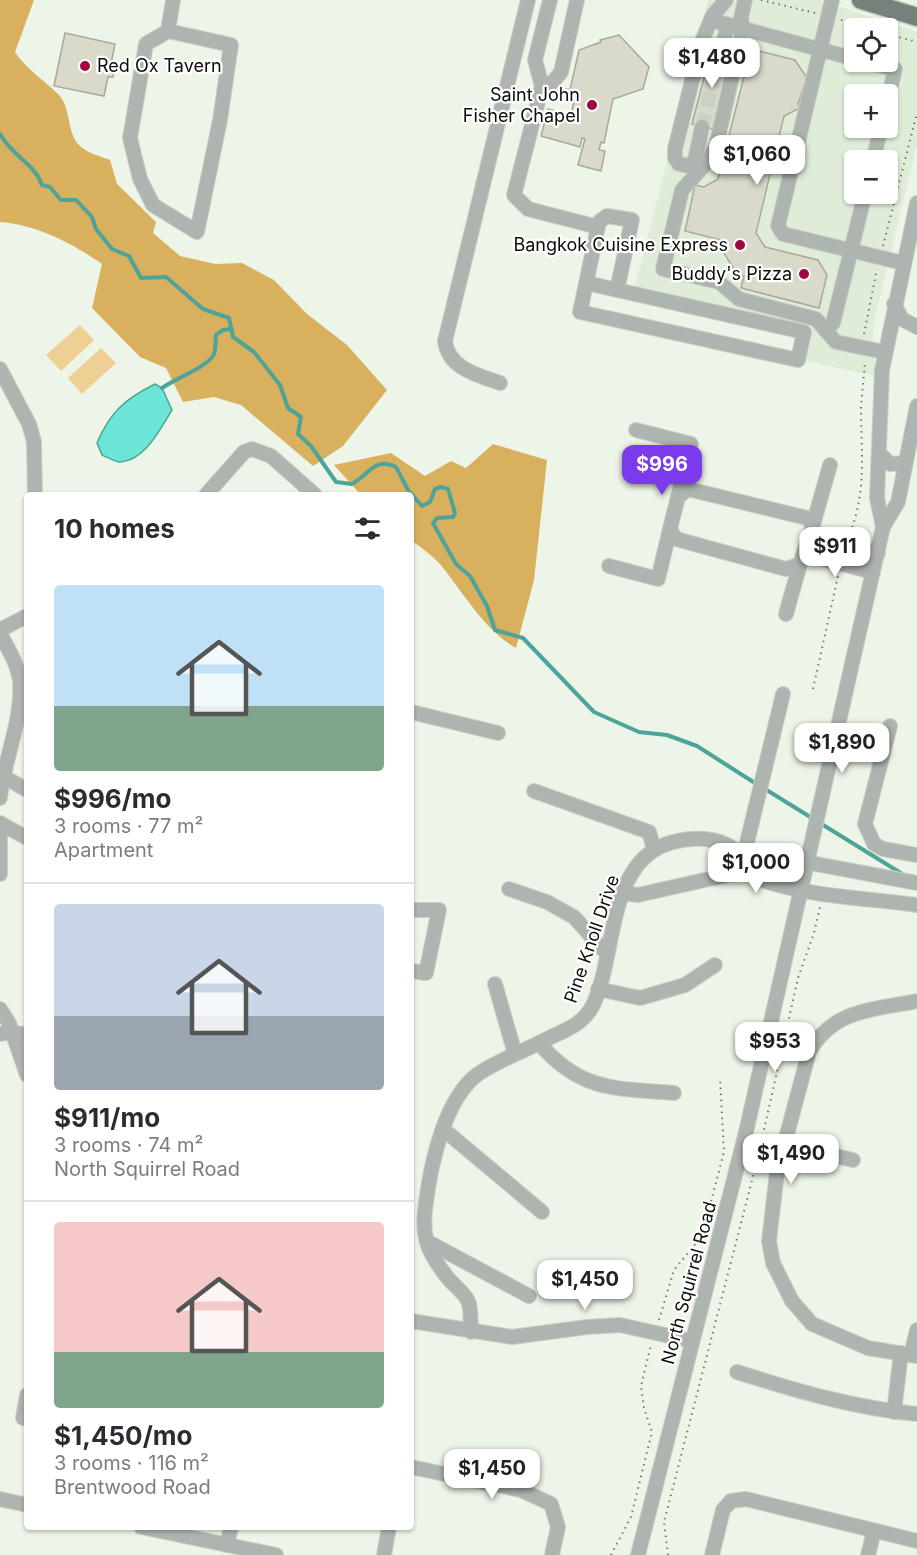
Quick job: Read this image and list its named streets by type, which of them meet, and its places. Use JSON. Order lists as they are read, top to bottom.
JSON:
{
  "streets": {
    "street": ["Pine Knoll Drive", "North Squirrel Road"]
  },
  "places": [
    "Red Ox Tavern",
    "Saint John Fisher Chapel",
    "Bangkok Cuisine Express",
    "Buddy's Pizza"
  ],
  "page": {
    "map_buttons": ["+", "−"],
    "price": [
      "$1,480",
      "$1,060",
      "$996",
      "$911",
      "$1,890",
      "$1,000",
      "$953",
      "$1,490",
      "$1,450",
      "$1,450"
    ],
    "heading": "10 homes",
    "list": [
      {
        "name": "$996/mo",
        "note": "3 rooms · 77 m² · Apartment"
      },
      {
        "name": "$911/mo",
        "note": "3 rooms · 74 m² · North Squirrel Road"
      },
      {
        "name": "$1,450/mo",
        "note": "3 rooms · 116 m² · Brentwood Road"
      }
    ]
  }
}
